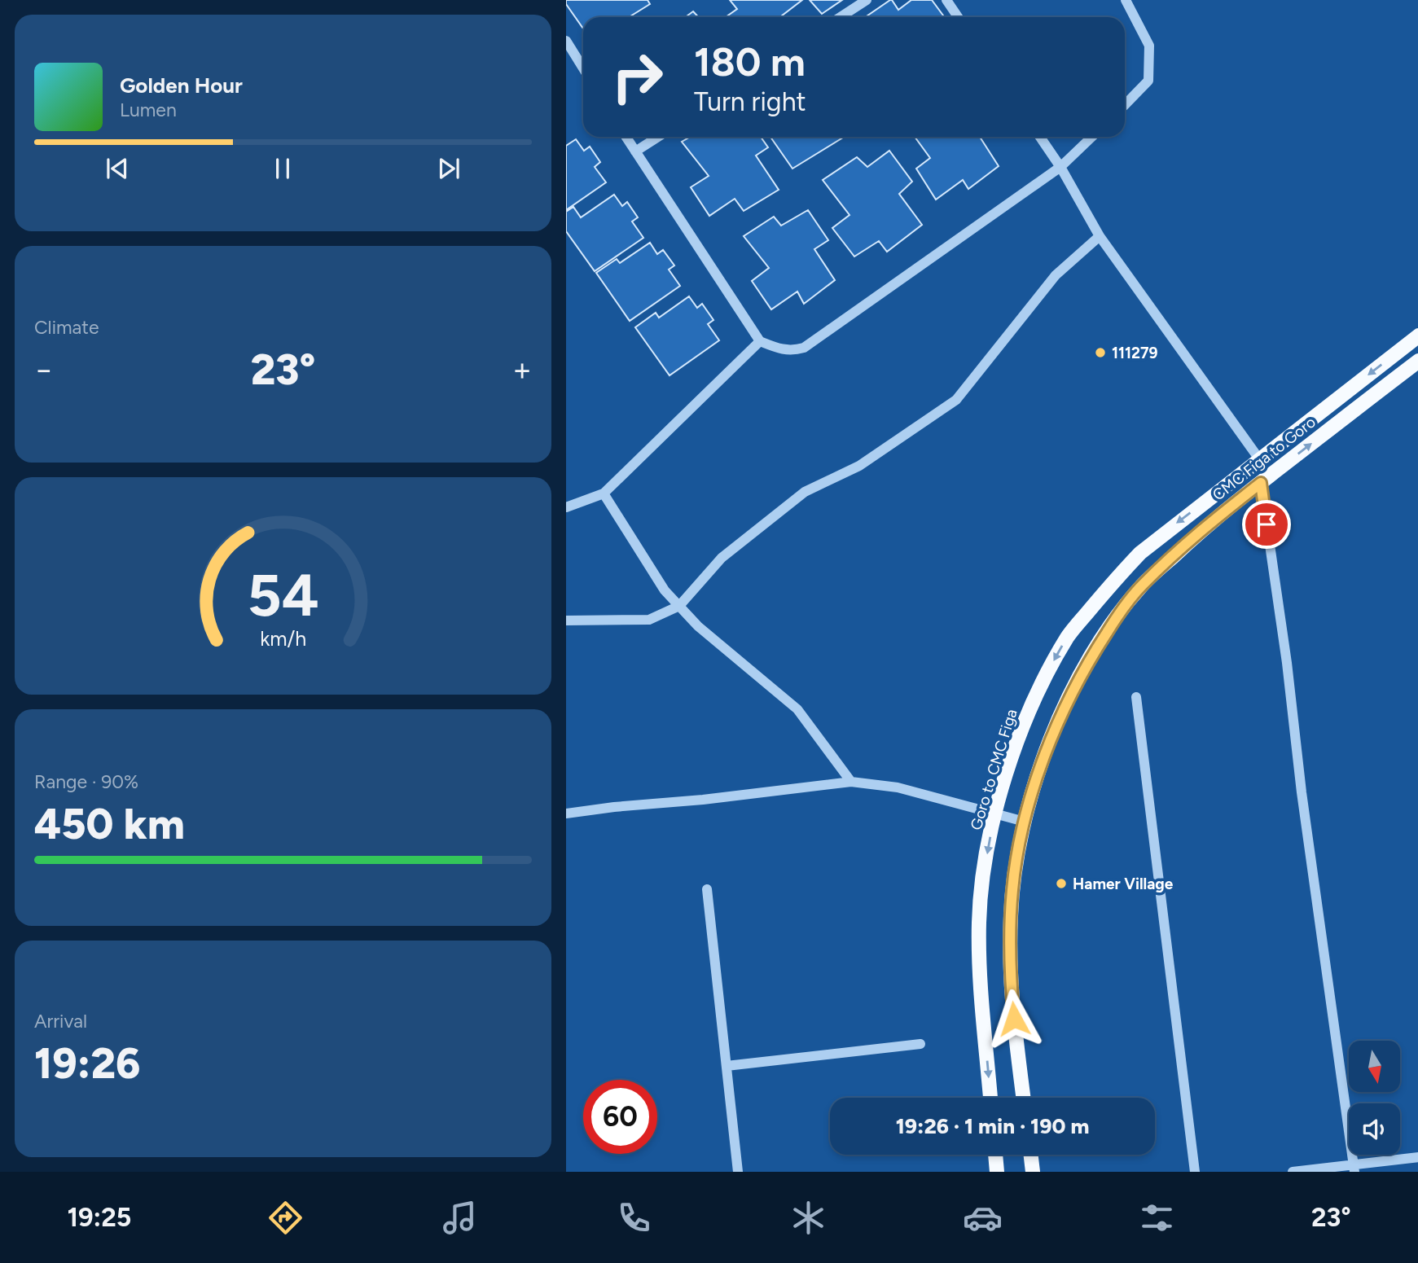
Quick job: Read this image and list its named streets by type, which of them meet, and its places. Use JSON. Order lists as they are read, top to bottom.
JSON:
{
  "streets": {
    "main road": ["CMC Figa to Goro", "Goro to CMC Figa"]
  },
  "one_way": ["Goro to CMC Figa"],
  "places": ["111279", "Hamer Village"],
  "north": "bottom",
  "page": {
    "turn": ["180 m", "Turn right"],
    "song": ["Golden Hour", "Lumen"],
    "tile": [
      "Climate",
      ["Range · 90%", "450 km"],
      ["Arrival", "19:26"]
    ],
    "heat": ["−", "23°", "+"],
    "limit": "60",
    "trip": "19:26 · 1 min · 190 m",
    "tabs": ["19:25", "23°"],
    "gauge": ["54", "km/h"]
  }
}
